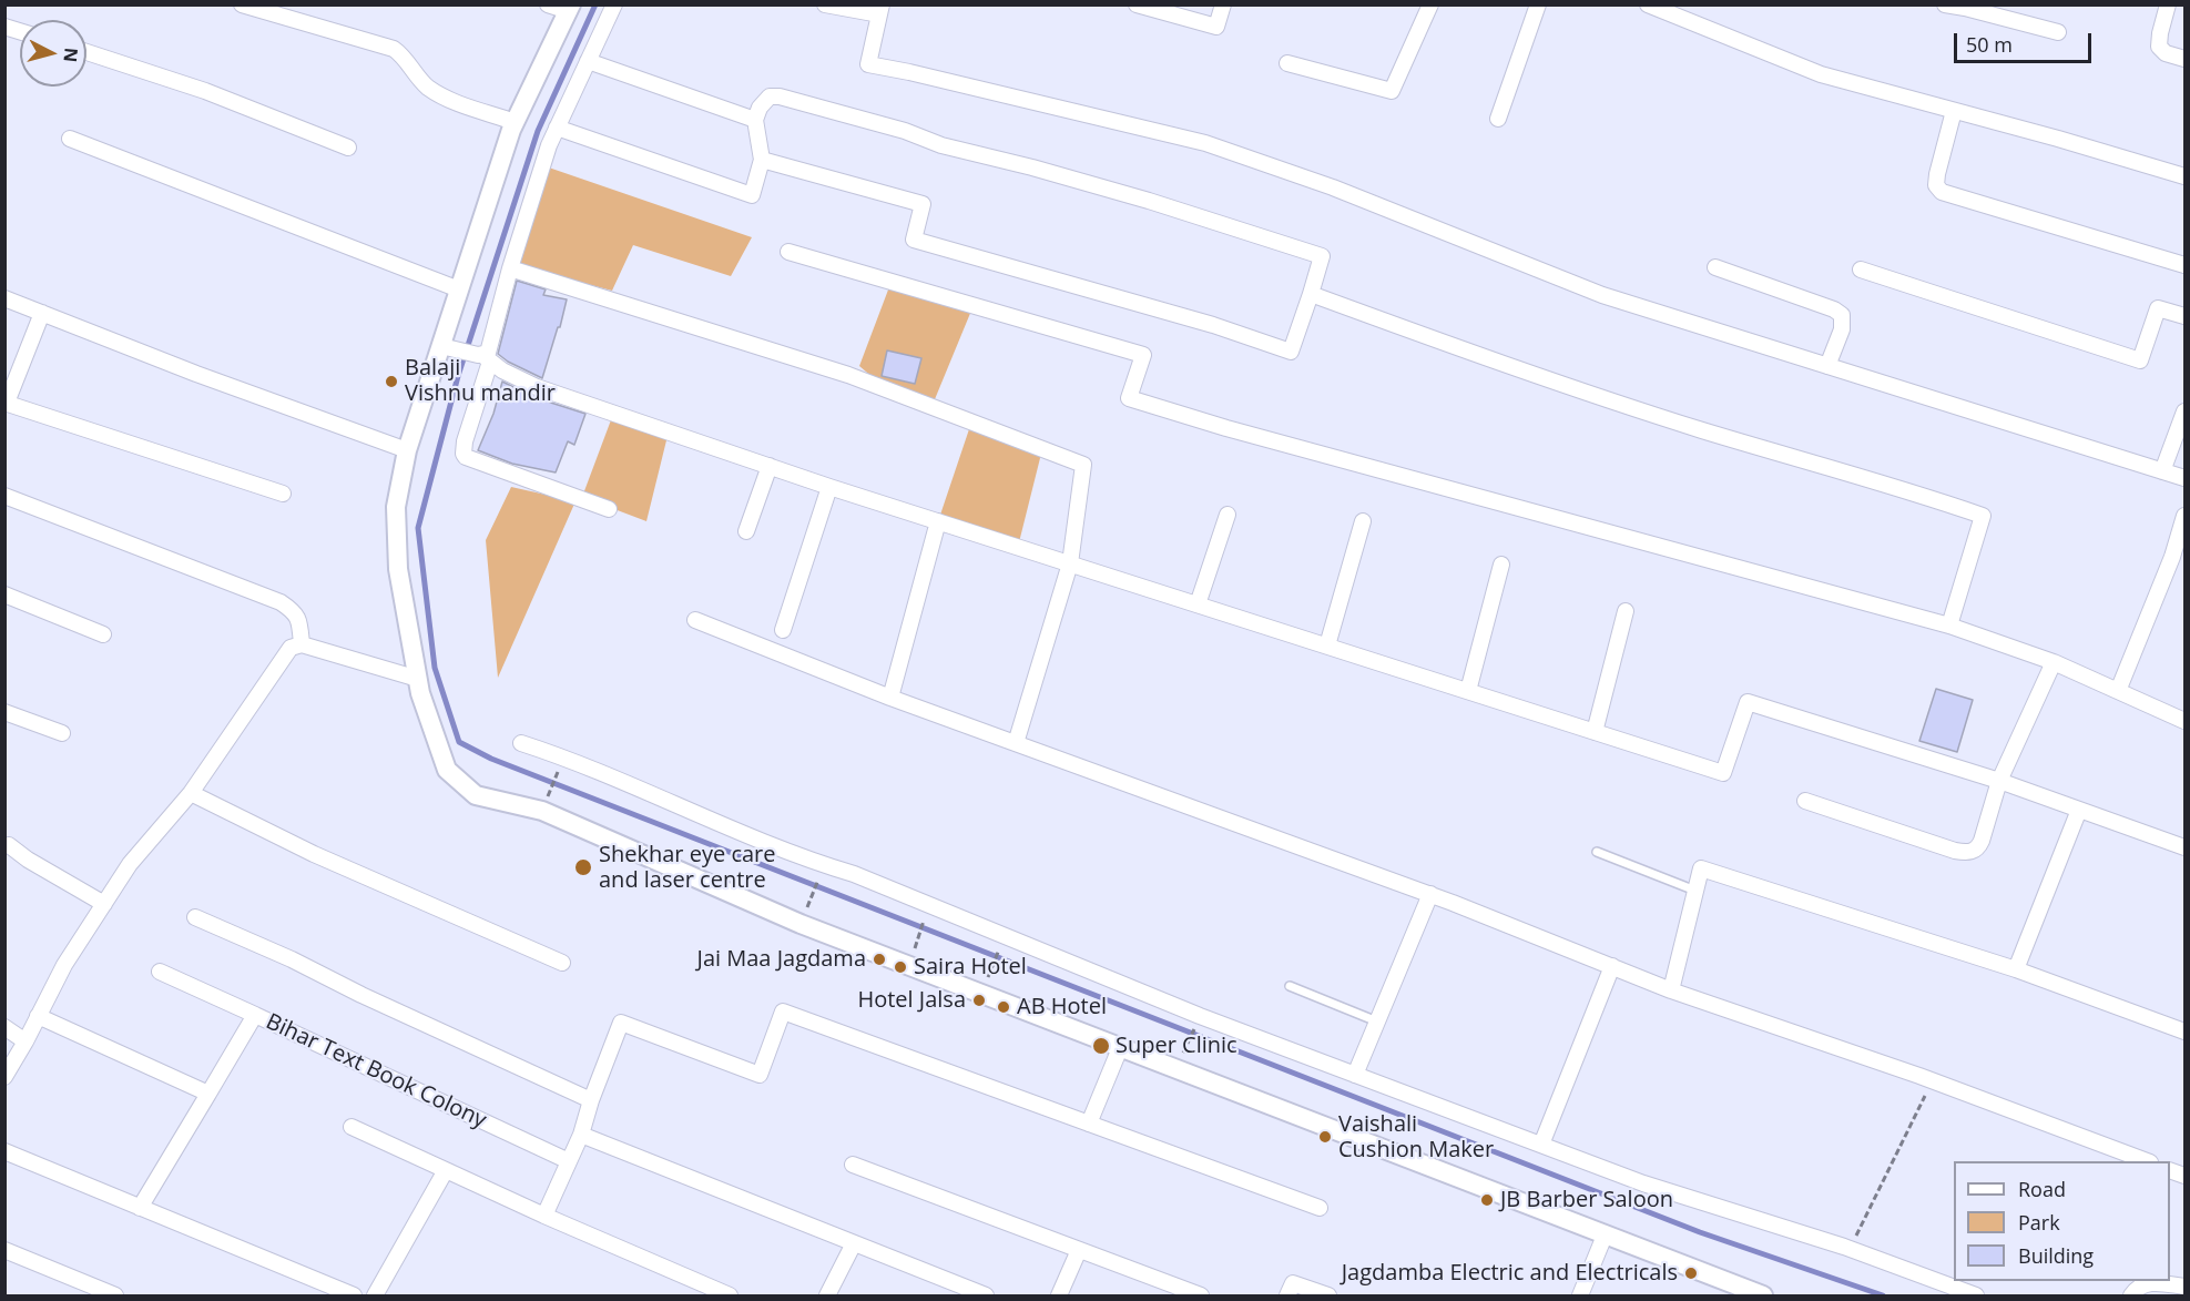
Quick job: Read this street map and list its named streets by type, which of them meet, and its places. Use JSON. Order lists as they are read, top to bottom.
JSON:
{
  "streets": {
    "street": ["Bihar Text Book Colony"]
  },
  "places": [
    "Balaji Vishnu mandir",
    "Shekhar eye care and laser centre",
    "Jai Maa Jagdama",
    "Saira Hotel",
    "Hotel Jalsa",
    "AB Hotel",
    "Super Clinic",
    "Vaishali Cushion Maker",
    "JB Barber Saloon",
    "Jagdamba Electric and Electricals"
  ],
  "legend": ["Road", "Park", "Building"],
  "scale_bar": "50 m",
  "north": "right"
}
